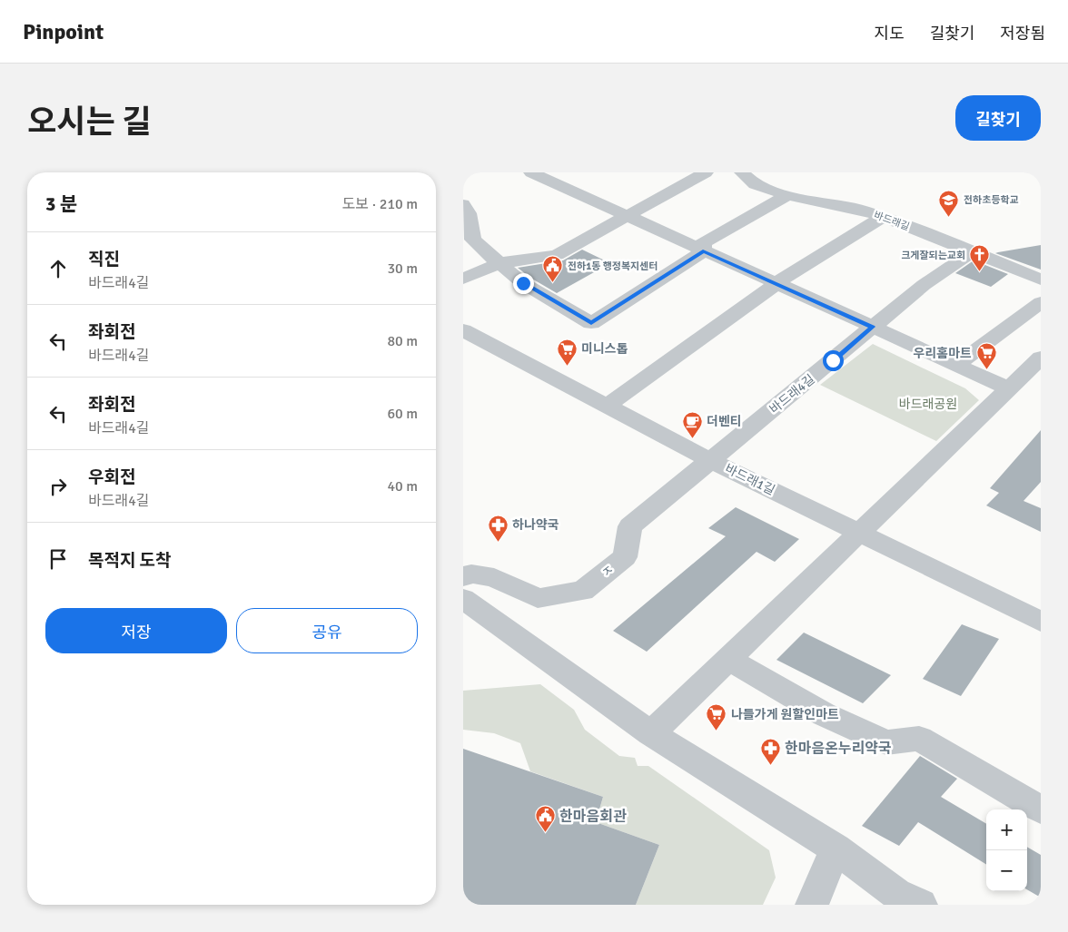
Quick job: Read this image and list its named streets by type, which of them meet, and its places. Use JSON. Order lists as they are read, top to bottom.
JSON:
{
  "streets": {
    "street": [
      "바드래길",
      "바드래4길",
      "바드래1길",
      "ㅈ"
    ]
  },
  "crossings": [
    ["바드래길", "바드래4길"],
    ["바드래4길", "바드래1길"],
    ["바드래4길", "ㅈ"],
    ["바드래1길", "ㅈ"]
  ],
  "parks": ["바드래공원"],
  "places": {
    "school or university": ["전하초등학교"],
    "church": ["크게잘되는교회"],
    "public building": ["전하1동 행정복지센터", "한마음회관"],
    "supermarket": ["미니스톱", "우리홈마트", "나들가게 원할인마트"],
    "cafe": ["더벤티"],
    "pharmacy": ["하나약국", "한마음온누리약국"]
  },
  "page": {
    "header": "Pinpoint",
    "nav": ["지도", "길찾기", "저장됨"],
    "title": "오시는 길",
    "buttons": [
      "길찾기",
      ["저장", "공유"]
    ],
    "heading": ["3 분", "도보 · 210 m"],
    "list": [
      ["직진", "바드래4길", "30 m"],
      ["좌회전", "바드래4길", "80 m"],
      ["좌회전", "바드래4길", "60 m"],
      ["우회전", "바드래4길", "40 m"],
      "목적지 도착"
    ],
    "map_buttons": ["+", "−"]
  }
}
